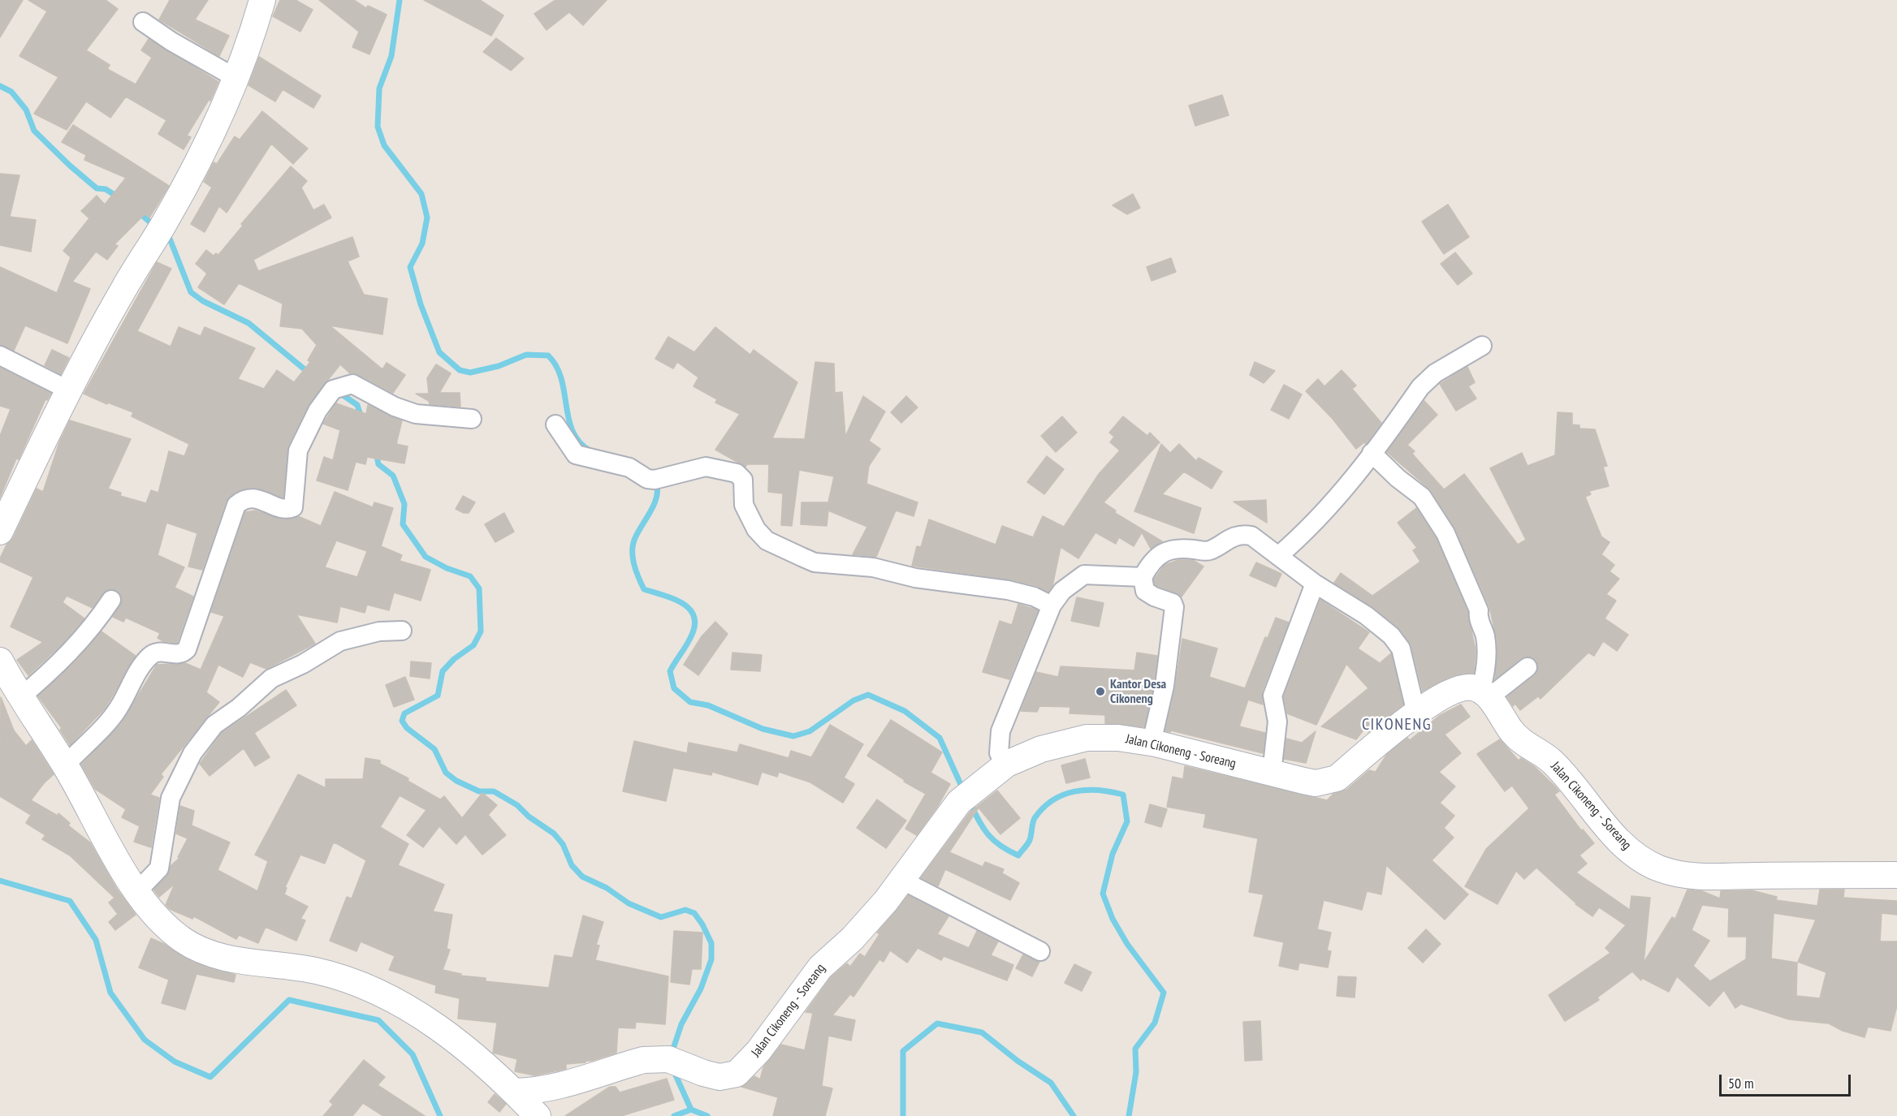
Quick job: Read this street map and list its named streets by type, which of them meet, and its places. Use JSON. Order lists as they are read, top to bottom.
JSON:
{
  "streets": {
    "street": ["Jalan Cikoneng - Soreang"]
  },
  "districts": ["CIKONENG"],
  "places": ["Kantor Desa Cikoneng"],
  "scale_bar": "50 m"
}
